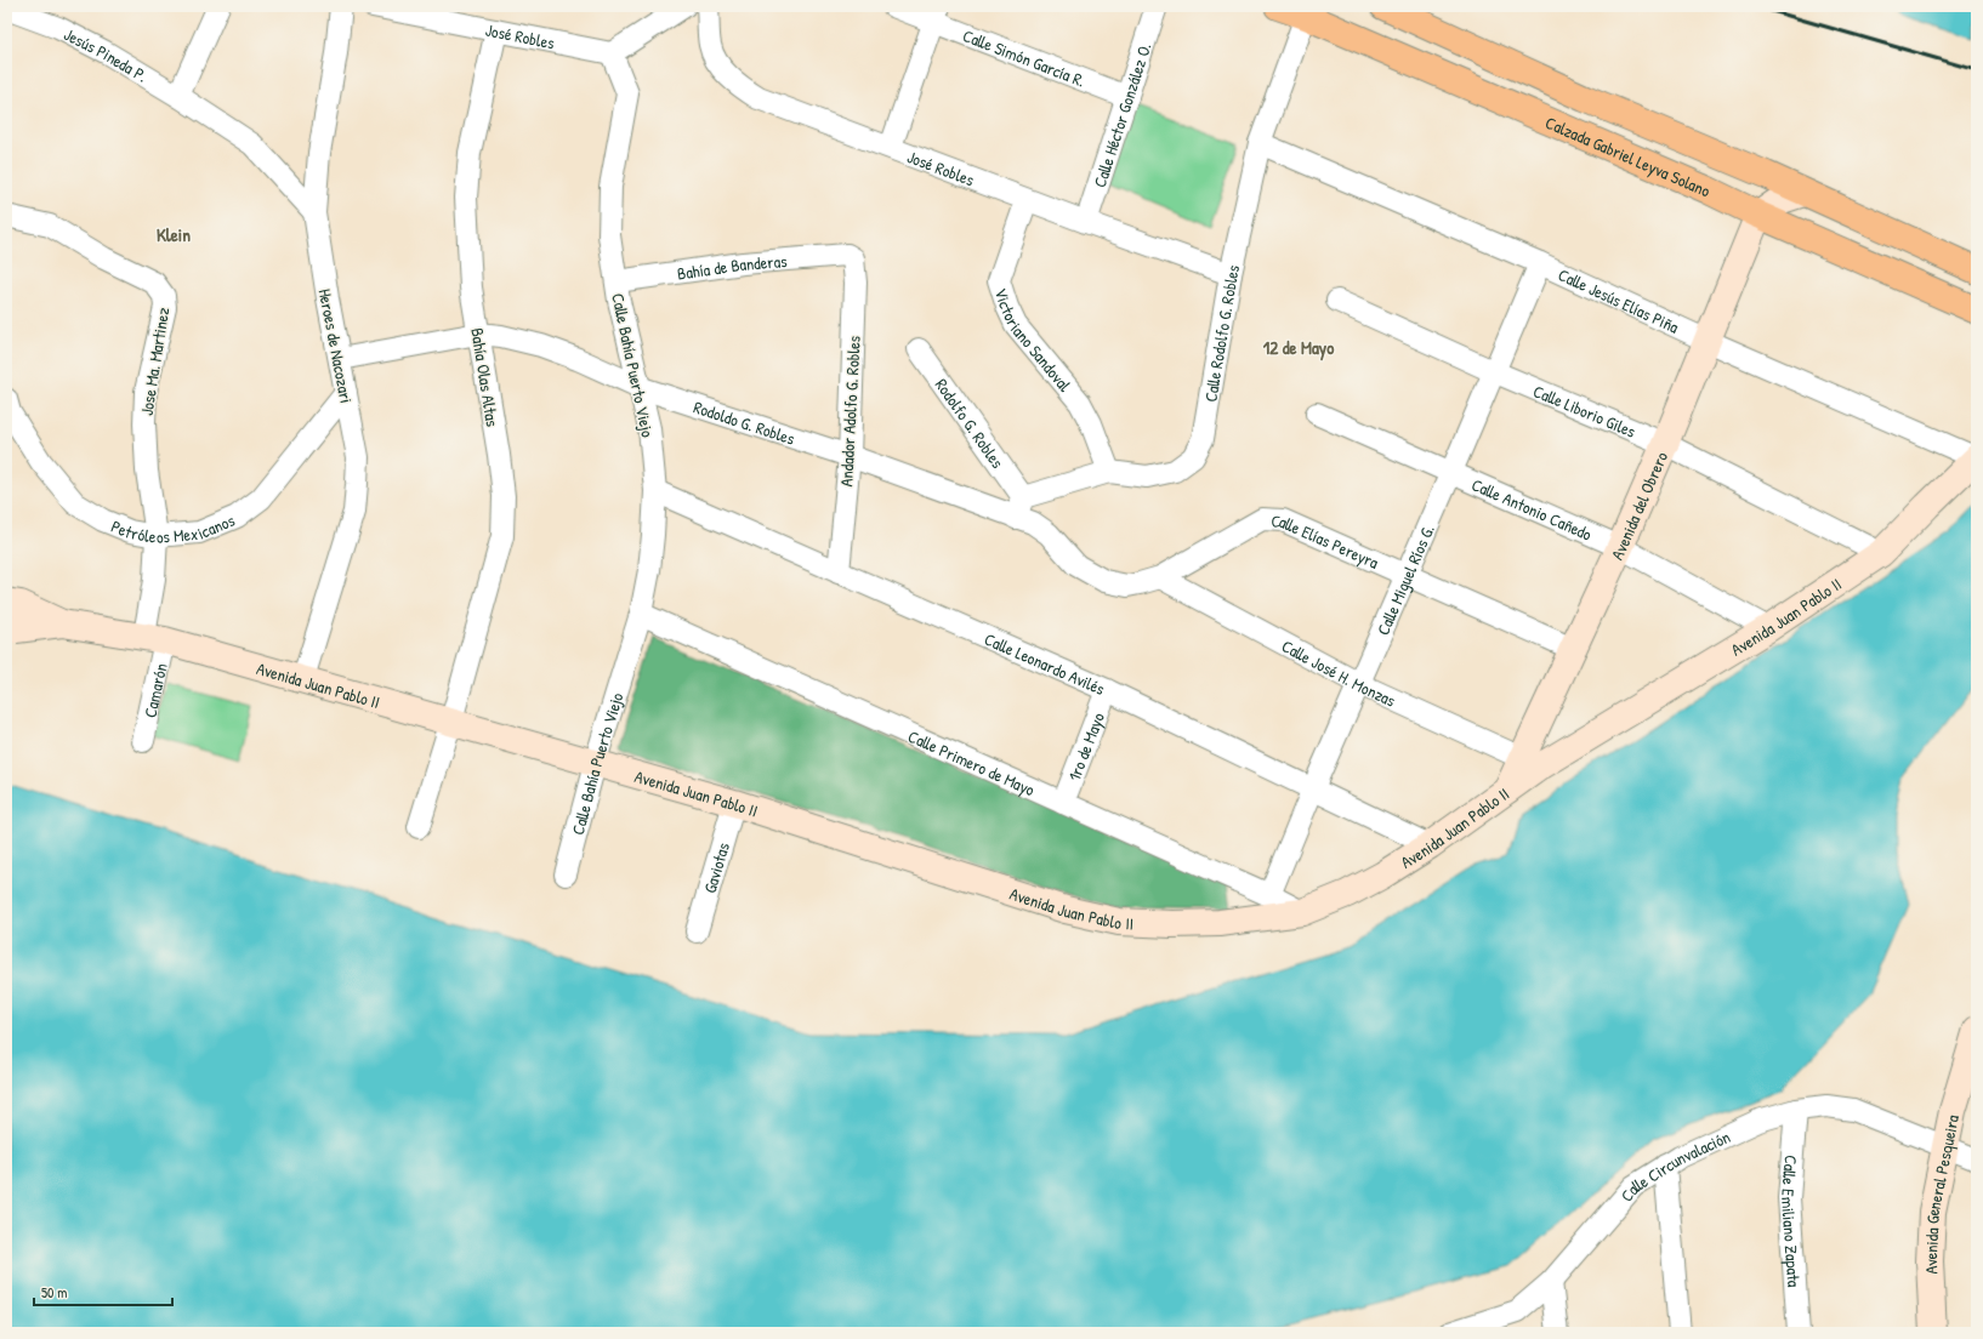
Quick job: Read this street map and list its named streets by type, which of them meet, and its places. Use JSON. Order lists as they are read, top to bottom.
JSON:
{
  "streets": {
    "main road": [
      "Calzada Gabriel Leyva Solano",
      "Avenida del Obrero",
      "Avenida Juan Pablo II",
      "Avenida General Pesqueira"
    ],
    "street": [
      "José Robles",
      "Jesús Pineda P.",
      "Calle Simón García R.",
      "Calle Héctor González O.",
      "Bahía de Banderas",
      "Calle Jesús Elías Piña",
      "Calle Rodolfo G. Robles",
      "Victoriano Sandoval",
      "Heroes de Nacozari",
      "Jose Ma. Martinez",
      "Calle Bahía Puerto Viejo",
      "Bahía Olas Altas",
      "Calle Liborio Giles",
      "Andador Adolfo G. Robles",
      "Rodoldo G. Robles",
      "Rodolfo G. Robles",
      "Calle Antonio Cañedo",
      "Petróleos Mexicanos",
      "Calle Elías Pereyra",
      "Calle Miguel Ríos G.",
      "Calle Leonardo Avilés",
      "Calle José H. Monzas",
      "Camarón",
      "1ro de Mayo",
      "Calle Primero de Mayo",
      "Gaviotas",
      "Calle Circunvalación",
      "Calle Emiliano Zapata"
    ]
  },
  "crossings": [
    ["José Robles", "Calle Héctor González O."],
    ["José Robles", "Calle Rodolfo G. Robles"],
    ["José Robles", "Victoriano Sandoval"],
    ["José Robles", "Calle Bahía Puerto Viejo"],
    ["José Robles", "Bahía Olas Altas"],
    ["Jesús Pineda P.", "Heroes de Nacozari"],
    ["Calle Simón García R.", "Calle Héctor González O."],
    ["Calzada Gabriel Leyva Solano", "Calle Rodolfo G. Robles"],
    ["Calzada Gabriel Leyva Solano", "Avenida del Obrero"],
    ["Bahía de Banderas", "Calle Bahía Puerto Viejo"],
    ["Bahía de Banderas", "Andador Adolfo G. Robles"],
    ["Calle Jesús Elías Piña", "Calle Rodolfo G. Robles"],
    ["Calle Jesús Elías Piña", "Avenida del Obrero"],
    ["Calle Jesús Elías Piña", "Calle Miguel Ríos G."],
    ["Calle Jesús Elías Piña", "Avenida Juan Pablo II"],
    ["Calle Rodolfo G. Robles", "Victoriano Sandoval"],
    ["Calle Rodolfo G. Robles", "Rodolfo G. Robles"],
    ["Heroes de Nacozari", "Rodoldo G. Robles"],
    ["Heroes de Nacozari", "Petróleos Mexicanos"],
    ["Heroes de Nacozari", "Avenida Juan Pablo II"],
    ["Jose Ma. Martinez", "Petróleos Mexicanos"],
    ["Jose Ma. Martinez", "Avenida Juan Pablo II"],
    ["Jose Ma. Martinez", "Camarón"],
    ["Calle Bahía Puerto Viejo", "Rodoldo G. Robles"],
    ["Calle Bahía Puerto Viejo", "Avenida Juan Pablo II"],
    ["Calle Bahía Puerto Viejo", "Calle Leonardo Avilés"],
    ["Calle Bahía Puerto Viejo", "Calle Primero de Mayo"],
    ["Bahía Olas Altas", "Rodoldo G. Robles"],
    ["Bahía Olas Altas", "Avenida Juan Pablo II"],
    ["Calle Liborio Giles", "Avenida del Obrero"],
    ["Calle Liborio Giles", "Calle Miguel Ríos G."],
    ["Calle Liborio Giles", "Avenida Juan Pablo II"],
    ["Andador Adolfo G. Robles", "Rodoldo G. Robles"],
    ["Andador Adolfo G. Robles", "Calle Leonardo Avilés"],
    ["Rodoldo G. Robles", "Calle Elías Pereyra"],
    ["Rodoldo G. Robles", "Calle José H. Monzas"],
    ["Avenida del Obrero", "Calle Antonio Cañedo"],
    ["Avenida del Obrero", "Calle Elías Pereyra"],
    ["Avenida del Obrero", "Avenida Juan Pablo II"],
    ["Avenida del Obrero", "Calle José H. Monzas"],
    ["Calle Antonio Cañedo", "Calle Miguel Ríos G."],
    ["Calle Antonio Cañedo", "Avenida Juan Pablo II"],
    ["Calle Elías Pereyra", "Calle Miguel Ríos G."],
    ["Calle Elías Pereyra", "Calle José H. Monzas"],
    ["Calle Miguel Ríos G.", "Calle Leonardo Avilés"],
    ["Calle Miguel Ríos G.", "Calle José H. Monzas"],
    ["Calle Miguel Ríos G.", "Calle Primero de Mayo"],
    ["Avenida Juan Pablo II", "Calle Leonardo Avilés"],
    ["Avenida Juan Pablo II", "Calle José H. Monzas"],
    ["Avenida Juan Pablo II", "Camarón"],
    ["Avenida Juan Pablo II", "Calle Primero de Mayo"],
    ["Avenida Juan Pablo II", "Gaviotas"],
    ["Calle Leonardo Avilés", "1ro de Mayo"],
    ["1ro de Mayo", "Calle Primero de Mayo"],
    ["Calle Circunvalación", "Avenida General Pesqueira"],
    ["Calle Circunvalación", "Calle Emiliano Zapata"]
  ],
  "districts": ["Klein", "12 de Mayo"],
  "scale_bar": "50 m"
}
